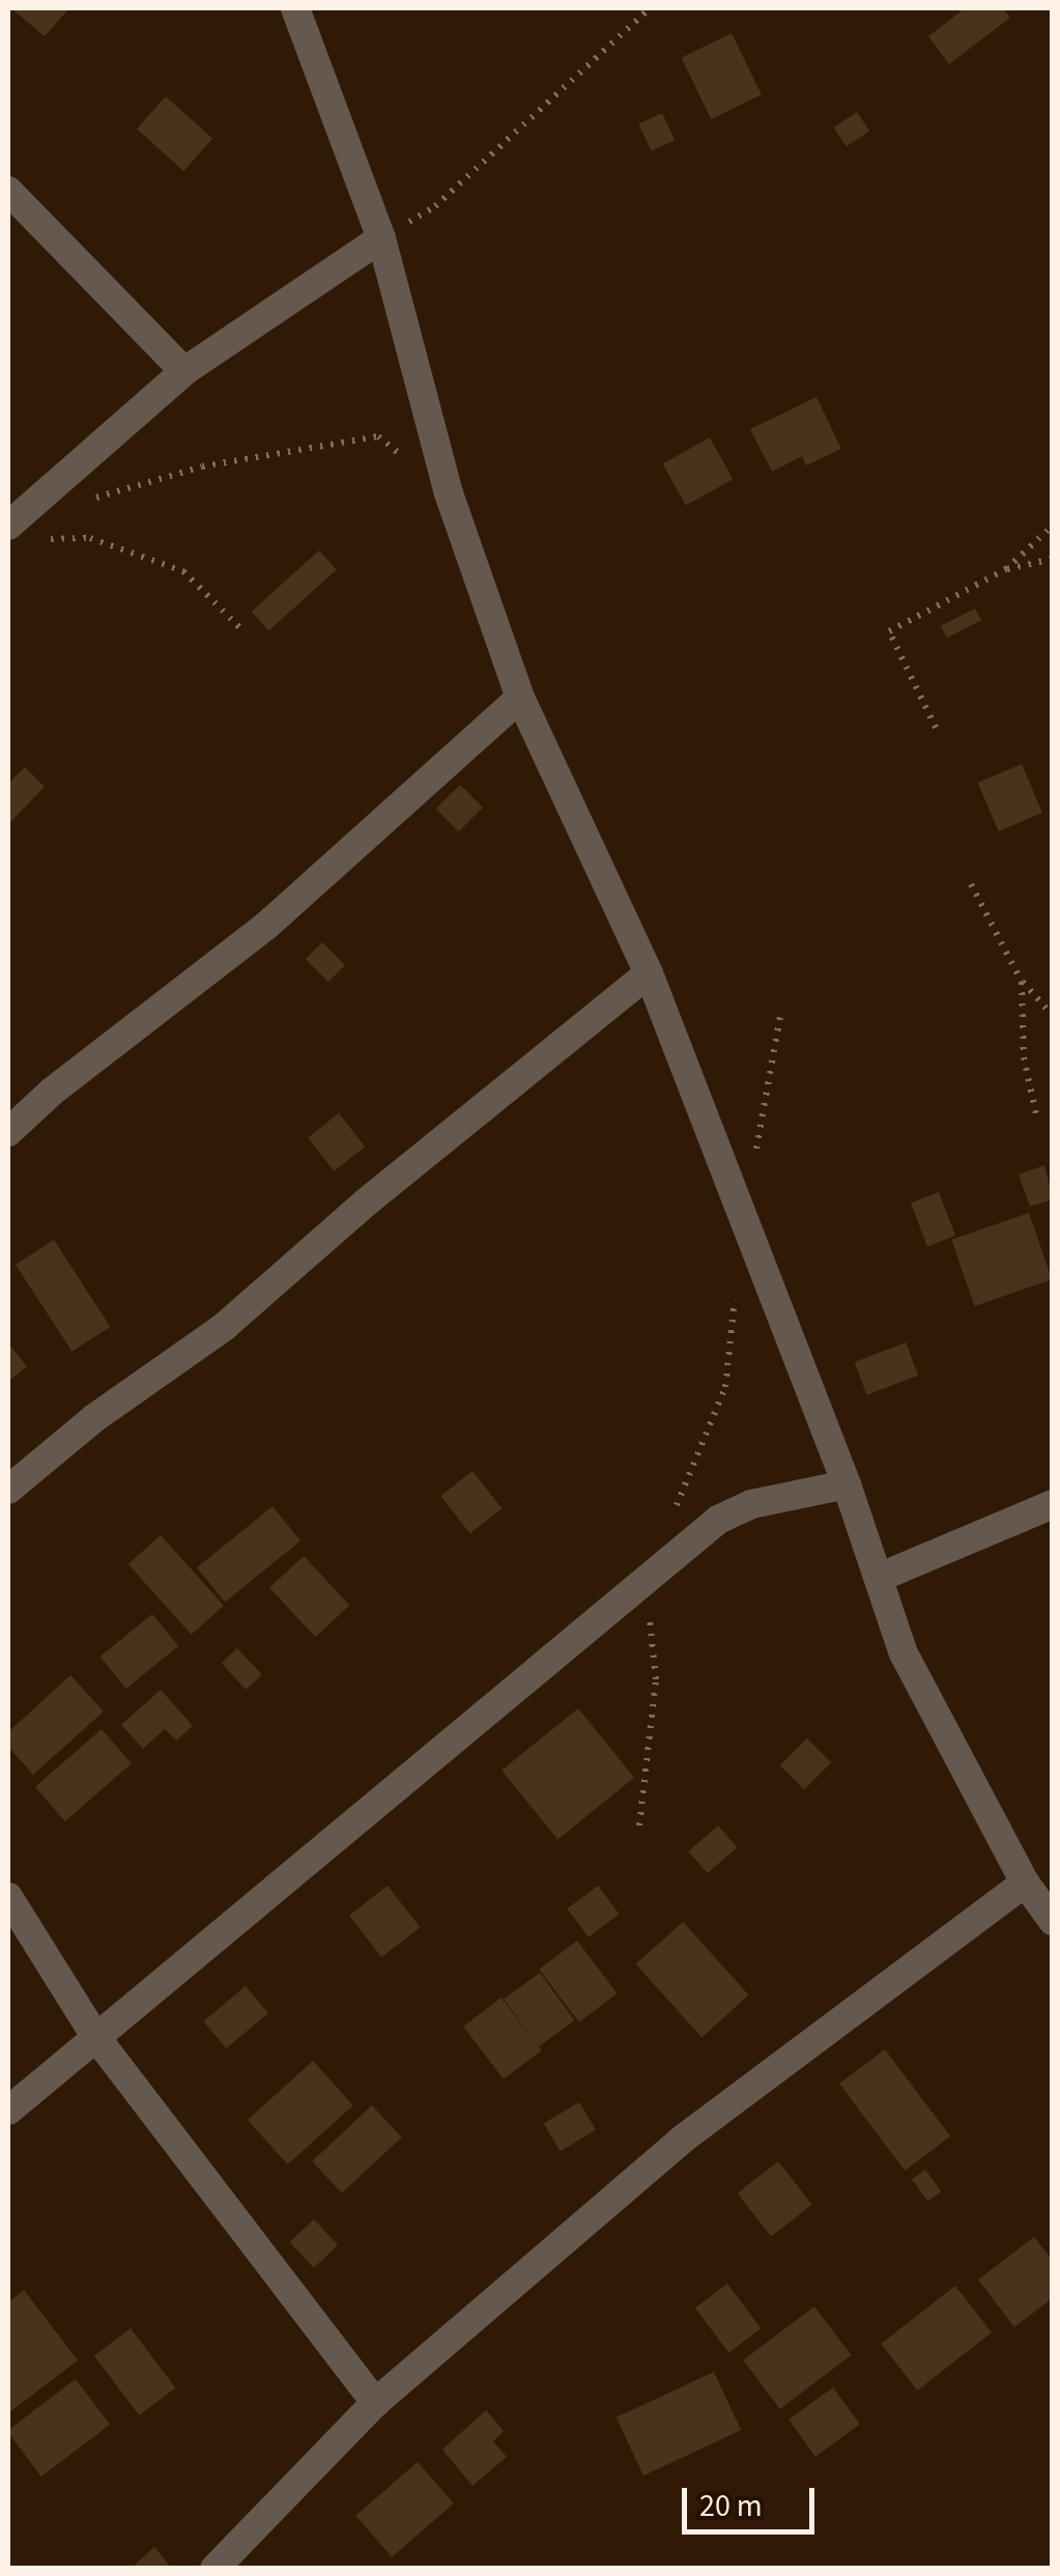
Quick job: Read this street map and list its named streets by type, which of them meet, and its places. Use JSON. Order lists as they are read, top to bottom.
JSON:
{
  "scale_bar": "20 m"
}
